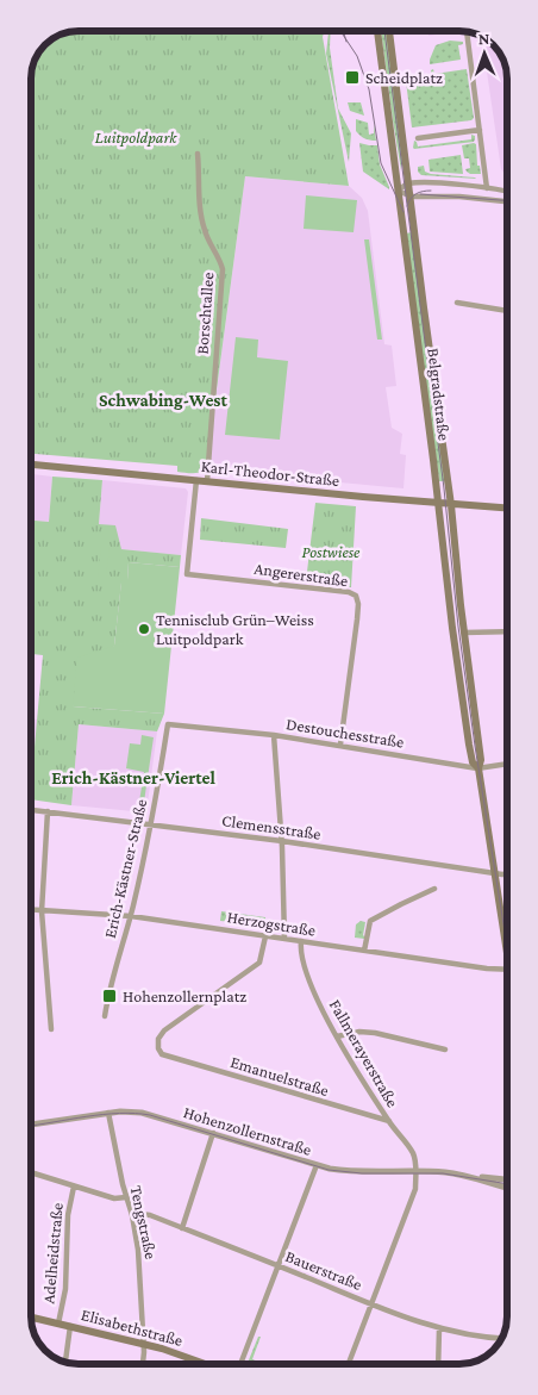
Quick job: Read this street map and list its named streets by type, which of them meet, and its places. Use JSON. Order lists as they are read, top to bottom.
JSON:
{
  "streets": {
    "main road": ["Belgradstraße", "Karl-Theodor-Straße", "Elisabethstraße"],
    "street": [
      "Borschtallee",
      "Angererstraße",
      "Destouchesstraße",
      "Clemensstraße",
      "Erich-Kästner-Straße",
      "Herzogstraße",
      "Fallmerayerstraße",
      "Emanuelstraße",
      "Hohenzollernstraße",
      "Tengstraße",
      "Adelheidstraße",
      "Bauerstraße"
    ]
  },
  "crossings": [
    ["Borschtallee", "Karl-Theodor-Straße"],
    ["Belgradstraße", "Karl-Theodor-Straße"],
    ["Belgradstraße", "Destouchesstraße"],
    ["Belgradstraße", "Clemensstraße"],
    ["Karl-Theodor-Straße", "Angererstraße"],
    ["Angererstraße", "Destouchesstraße"],
    ["Destouchesstraße", "Erich-Kästner-Straße"],
    ["Clemensstraße", "Erich-Kästner-Straße"],
    ["Erich-Kästner-Straße", "Herzogstraße"],
    ["Herzogstraße", "Fallmerayerstraße"],
    ["Herzogstraße", "Emanuelstraße"],
    ["Fallmerayerstraße", "Emanuelstraße"],
    ["Fallmerayerstraße", "Hohenzollernstraße"],
    ["Hohenzollernstraße", "Tengstraße"],
    ["Tengstraße", "Bauerstraße"],
    ["Tengstraße", "Elisabethstraße"],
    ["Adelheidstraße", "Elisabethstraße"]
  ],
  "districts": ["Schwabing-West", "Erich-Kästner-Viertel"],
  "parks": ["Luitpoldpark", "Postwiese"],
  "places": {
    "transit": ["Scheidplatz", "Hohenzollernplatz"],
    "other": ["Tennisclub Grün–Weiss Luitpoldpark"]
  },
  "north": "top"
}
